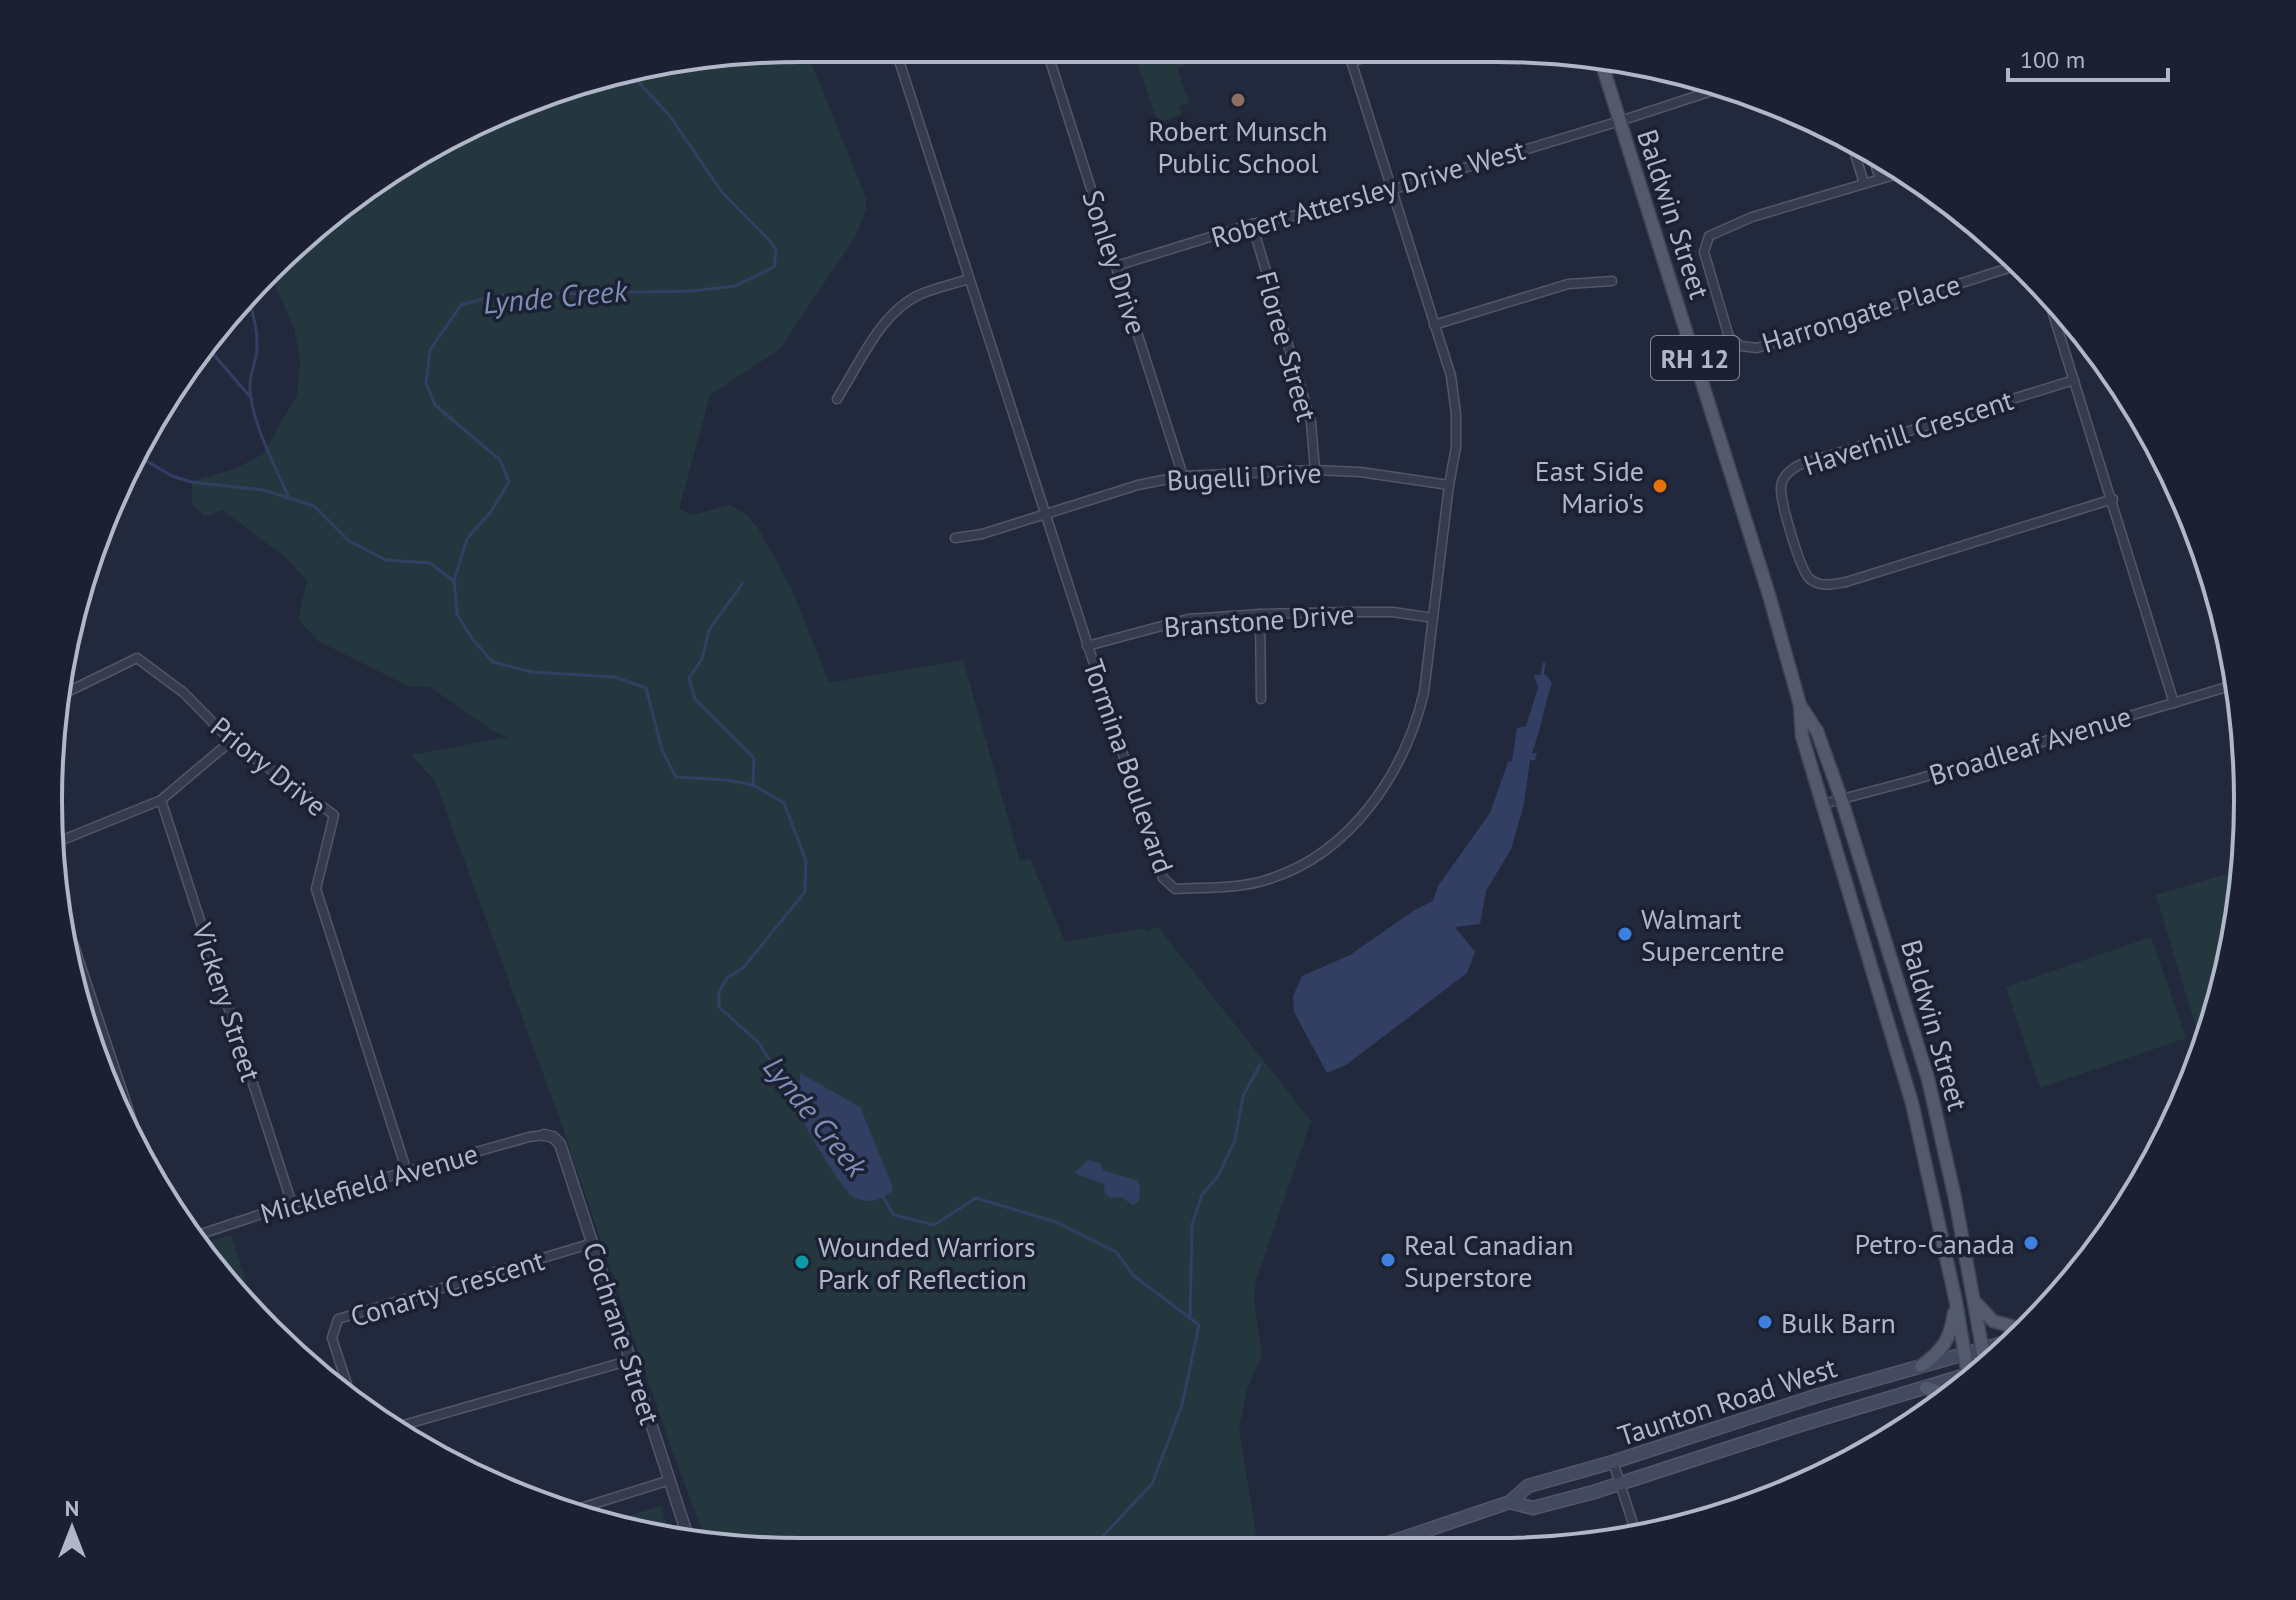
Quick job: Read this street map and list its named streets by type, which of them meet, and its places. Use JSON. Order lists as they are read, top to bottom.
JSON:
{
  "streets": {
    "main road": ["Baldwin Street", "RH 12", "Taunton Road West"],
    "street": [
      "Robert Attersley Drive West",
      "Sonley Drive",
      "Harrongate Place",
      "Floree Street",
      "Haverhill Crescent",
      "Bugelli Drive",
      "Branstone Drive",
      "Broadleaf Avenue",
      "Priory Drive",
      "Tormina Boulevard",
      "Vickery Street",
      "Micklefield Avenue",
      "Conarty Crescent",
      "Cochrane Street"
    ]
  },
  "crossings": [
    ["Robert Attersley Drive West", "Baldwin Street"],
    ["Robert Attersley Drive West", "Sonley Drive"],
    ["Robert Attersley Drive West", "Floree Street"],
    ["Robert Attersley Drive West", "Tormina Boulevard"],
    ["Baldwin Street", "Broadleaf Avenue"],
    ["Baldwin Street", "Taunton Road West"],
    ["Sonley Drive", "Bugelli Drive"],
    ["Floree Street", "Bugelli Drive"],
    ["Bugelli Drive", "Tormina Boulevard"],
    ["Branstone Drive", "Tormina Boulevard"],
    ["Priory Drive", "Micklefield Avenue"],
    ["Vickery Street", "Micklefield Avenue"],
    ["Micklefield Avenue", "Cochrane Street"],
    ["Conarty Crescent", "Cochrane Street"]
  ],
  "water": ["Lynde Creek"],
  "places": [
    "Robert Munsch Public School",
    "East Side Mario's",
    "Walmart Supercentre",
    "Petro-Canada",
    "Real Canadian Superstore",
    "Wounded Warriors Park of Reflection",
    "Bulk Barn"
  ],
  "scale_bar": "100 m",
  "north": "top"
}
